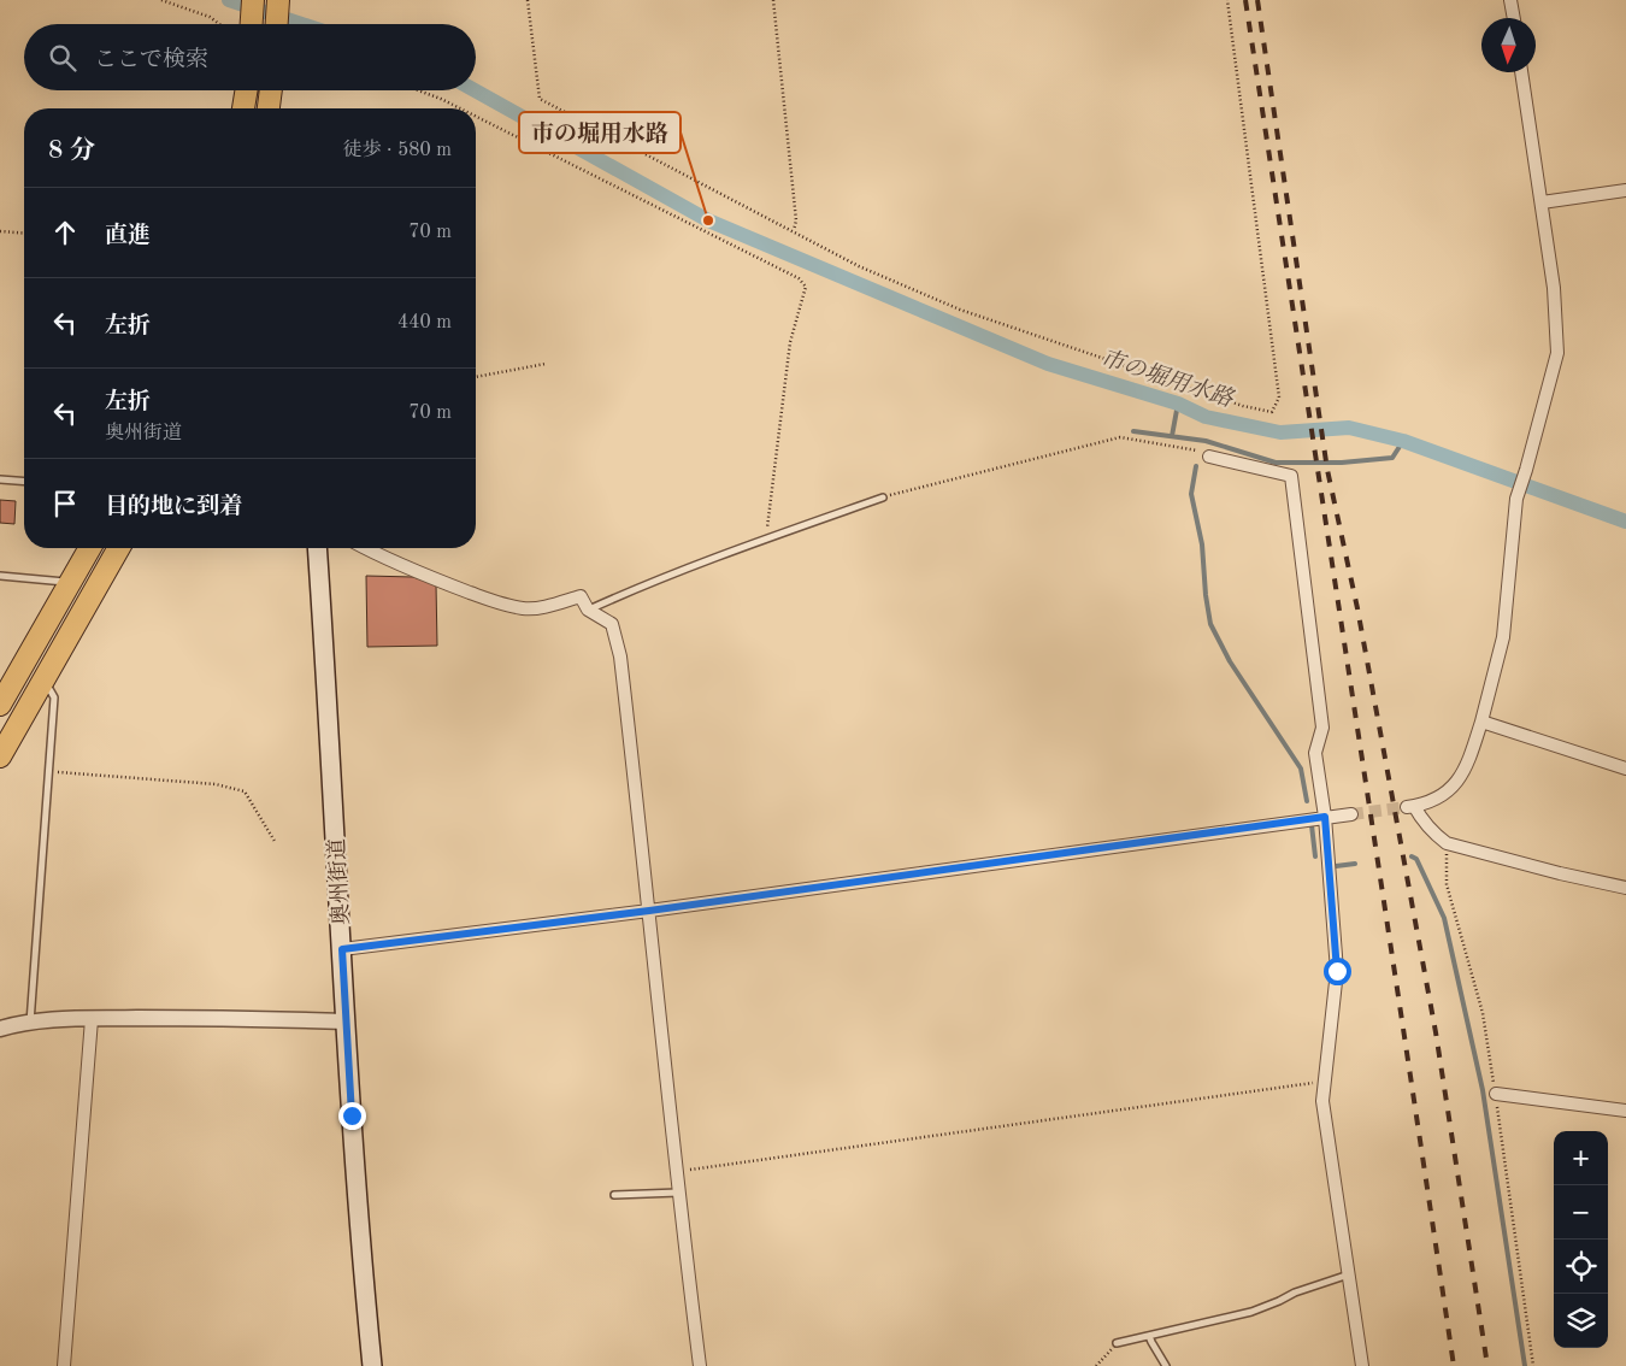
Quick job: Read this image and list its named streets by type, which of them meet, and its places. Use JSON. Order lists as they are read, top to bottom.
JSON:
{
  "streets": {
    "main road": ["奥州街道"]
  },
  "water": ["市の堀用水路"],
  "places": ["市の堀用水路"],
  "north": "bottom",
  "page": {
    "search": "ここで検索",
    "heading": ["8 分", "徒歩 · 580 m"],
    "list": [
      ["直進", "70 m"],
      ["左折", "440 m"],
      ["左折", "奥州街道", "70 m"],
      "目的地に到着"
    ],
    "map_buttons": ["+", "−"]
  }
}
